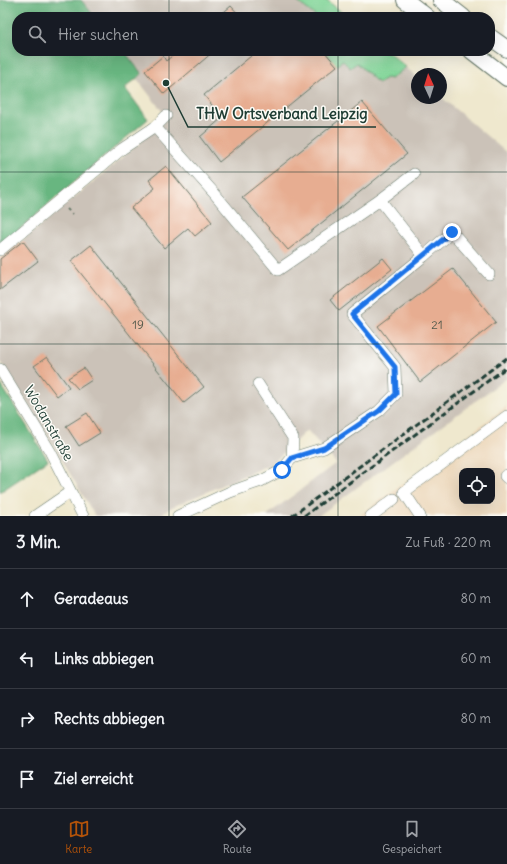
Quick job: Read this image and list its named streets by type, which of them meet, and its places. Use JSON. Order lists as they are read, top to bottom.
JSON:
{
  "streets": {
    "street": ["Wodanstraße"]
  },
  "places": ["THW Ortsverband Leipzig"],
  "house_numbers": ["19", "21"],
  "north": "top",
  "page": {
    "search": "Hier suchen",
    "heading": ["3 Min.", "Zu Fuß · 220 m"],
    "list": [
      ["Geradeaus", "80 m"],
      ["Links abbiegen", "60 m"],
      ["Rechts abbiegen", "80 m"],
      "Ziel erreicht"
    ],
    "nav": ["Karte", "Route", "Gespeichert"]
  }
}
